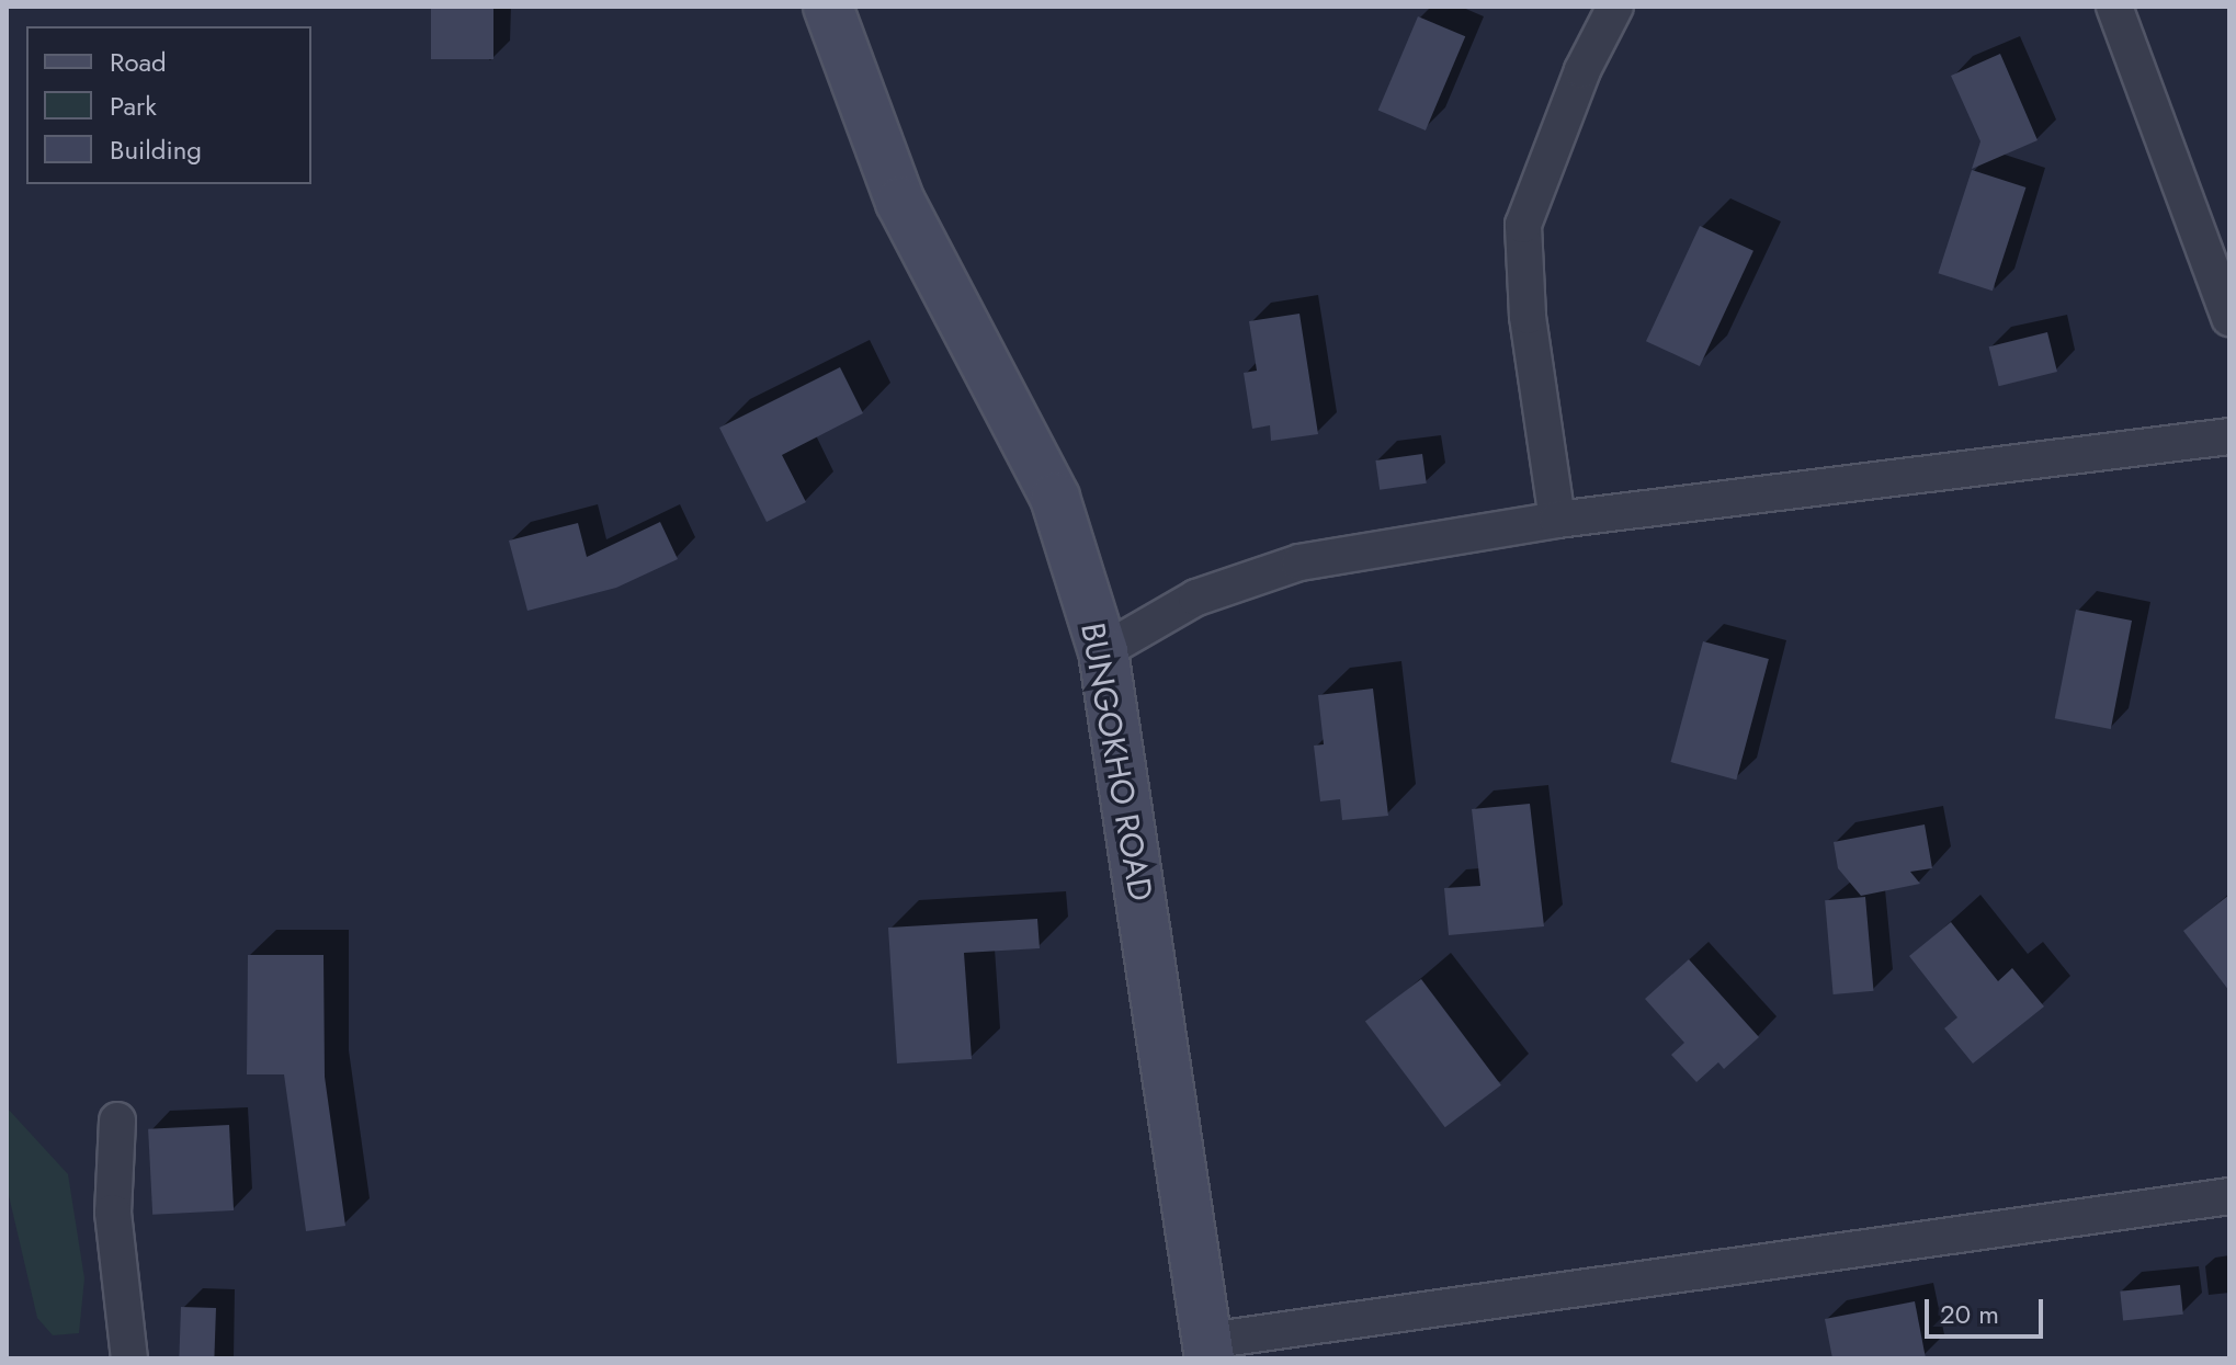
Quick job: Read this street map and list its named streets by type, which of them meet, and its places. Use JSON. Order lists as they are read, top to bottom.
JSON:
{
  "streets": {
    "street": ["BUNGOKHO ROAD"]
  },
  "legend": ["Road", "Park", "Building"],
  "scale_bar": "20 m"
}
